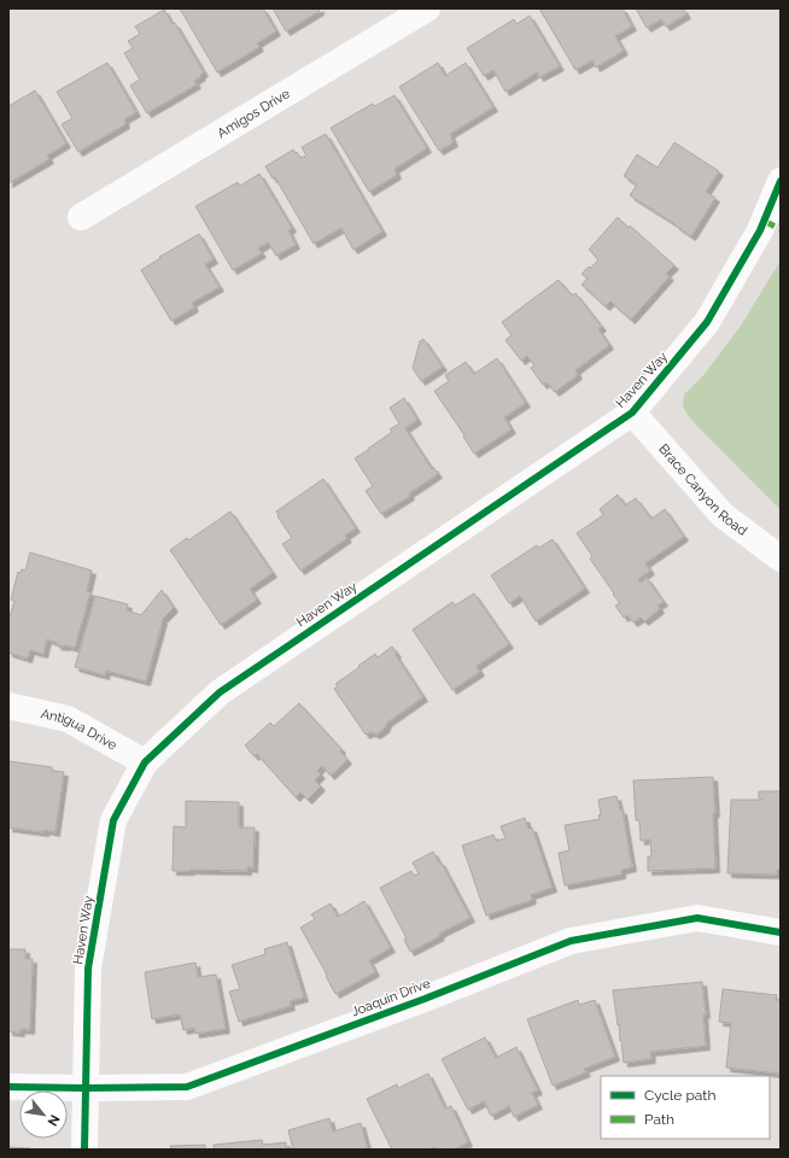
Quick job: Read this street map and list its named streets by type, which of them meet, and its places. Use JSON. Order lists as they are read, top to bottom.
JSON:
{
  "streets": {
    "street": [
      "Amigos Drive",
      "Haven Way",
      "Brace Canyon Road",
      "Antigua Drive",
      "Joaquin Drive"
    ]
  },
  "crossings": [
    ["Haven Way", "Brace Canyon Road"],
    ["Haven Way", "Antigua Drive"],
    ["Haven Way", "Joaquin Drive"]
  ],
  "legend": ["Cycle path", "Path"],
  "north": "bottom right"
}
